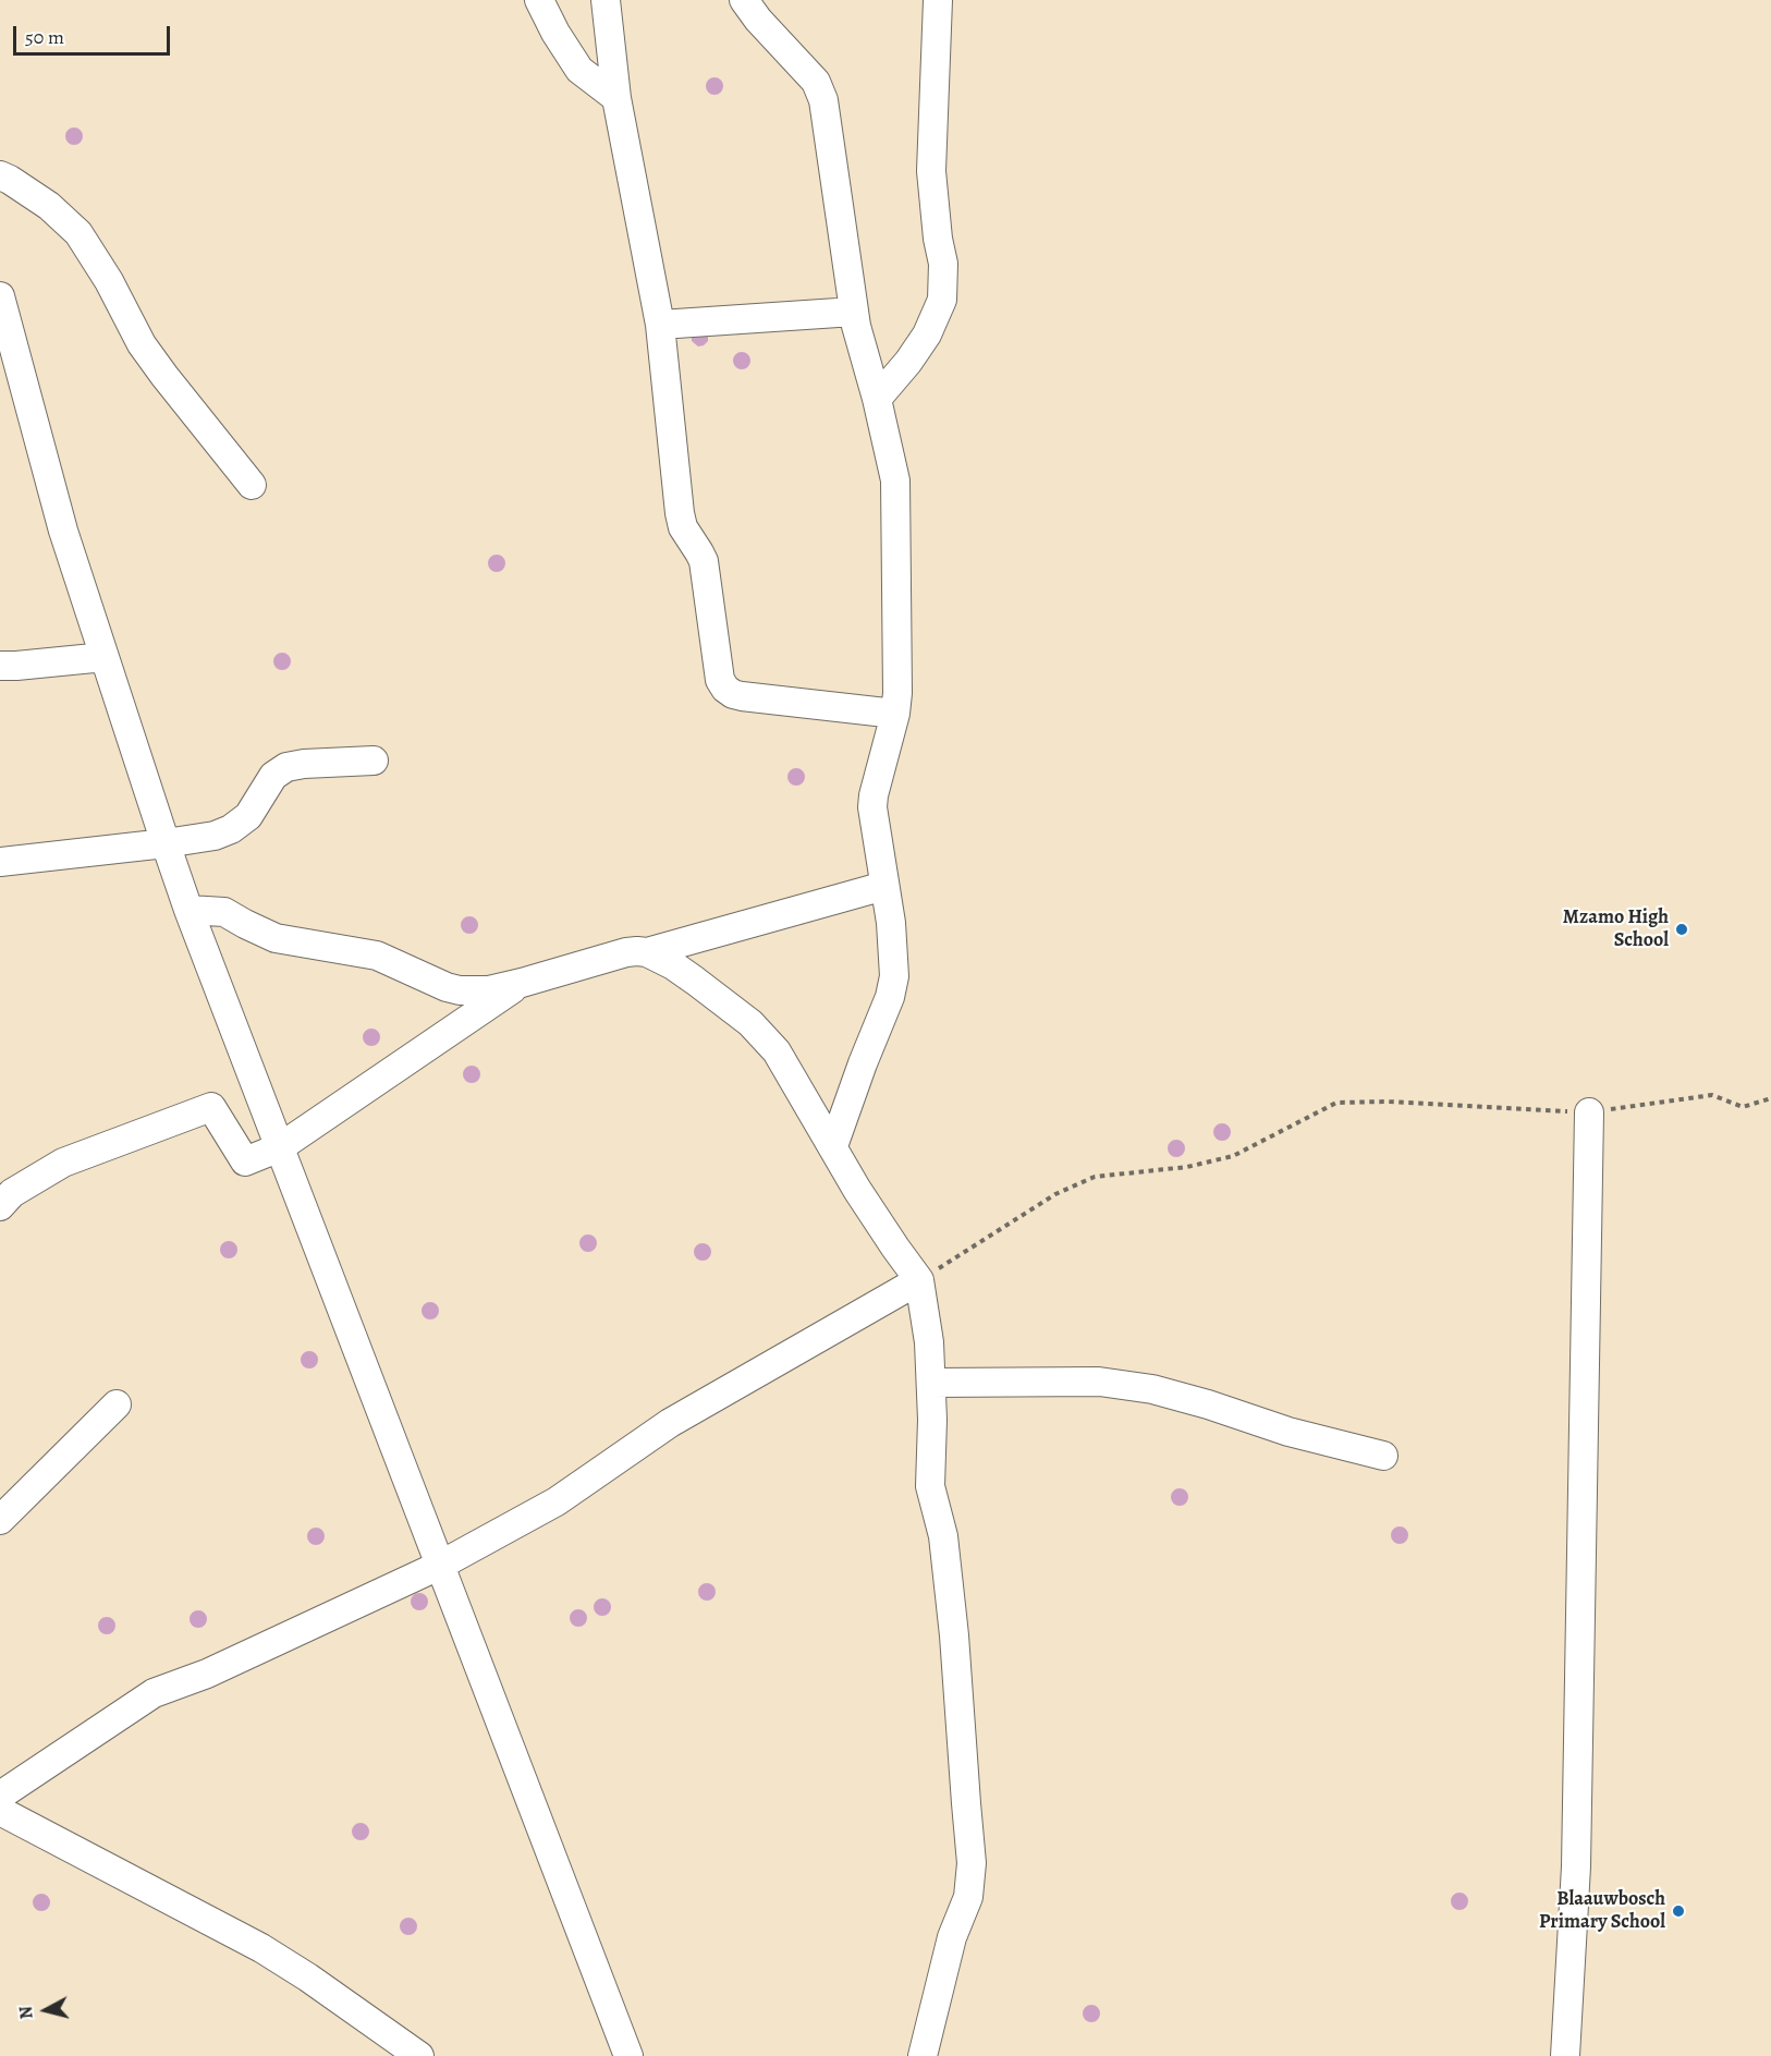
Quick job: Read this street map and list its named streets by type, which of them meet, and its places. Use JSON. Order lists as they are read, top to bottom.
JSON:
{
  "places": ["Mzamo High School", "Blaauwbosch Primary School"],
  "scale_bar": "50 m",
  "north": "left"
}
